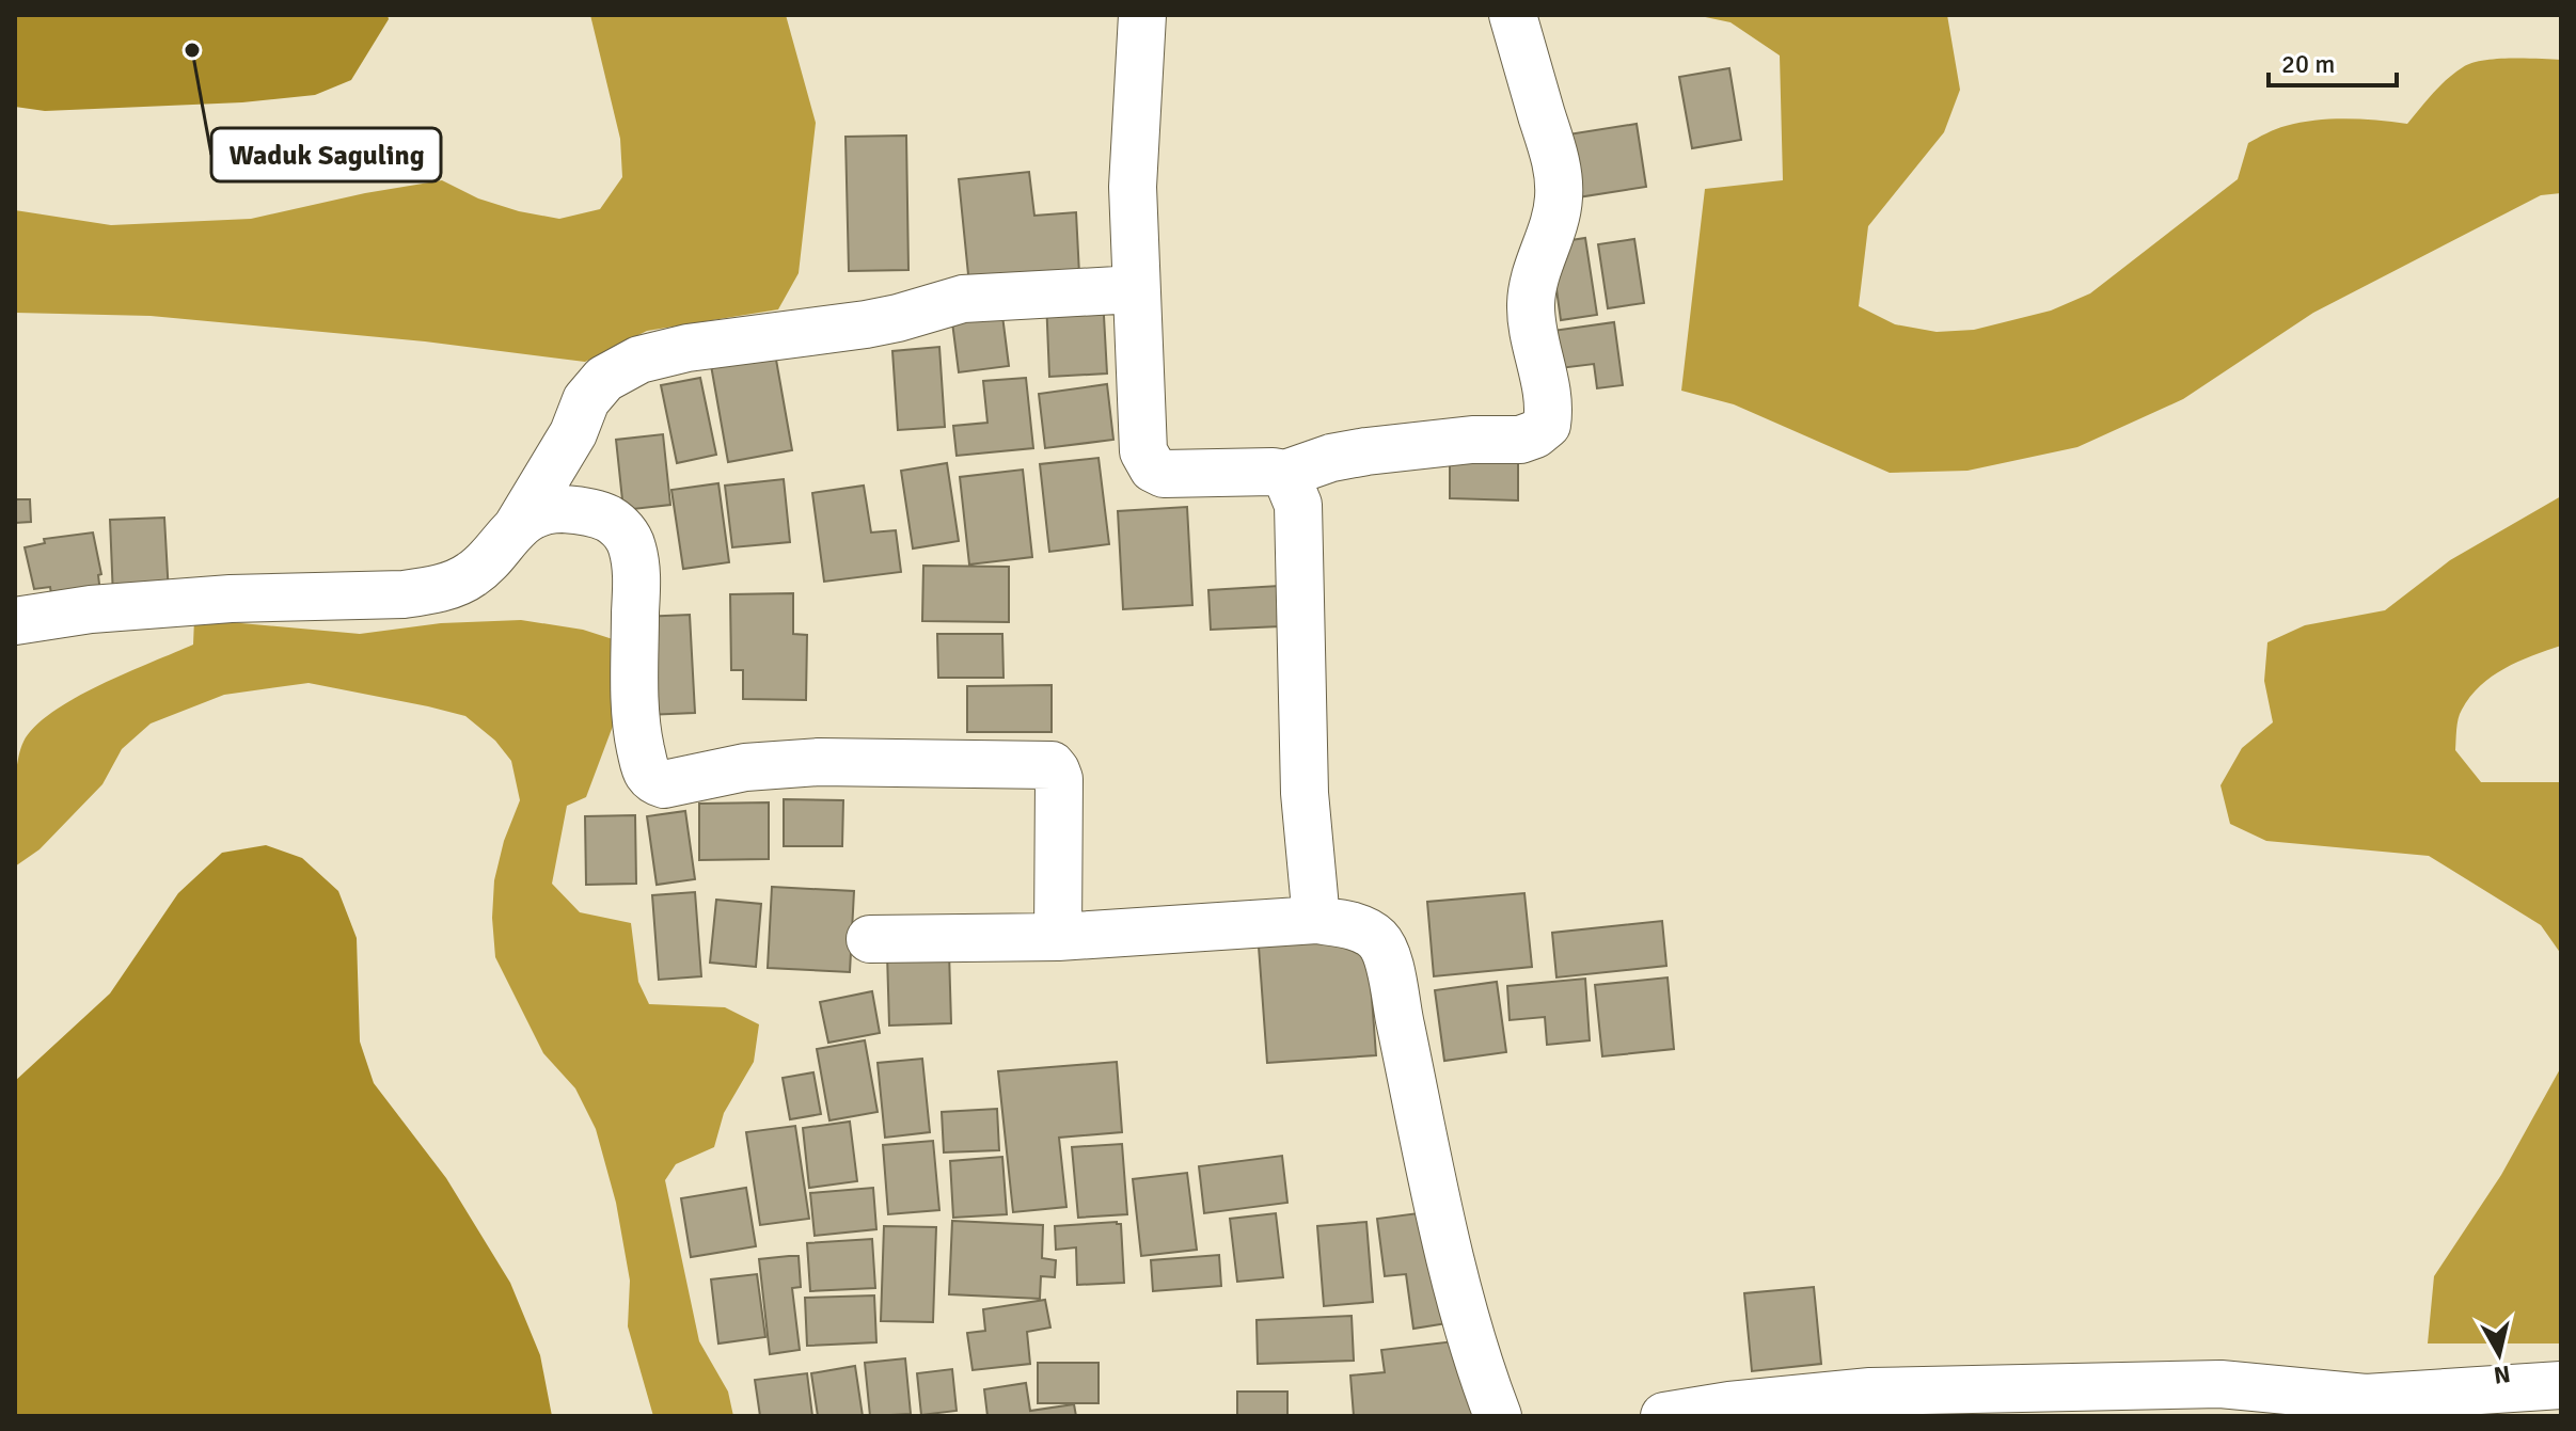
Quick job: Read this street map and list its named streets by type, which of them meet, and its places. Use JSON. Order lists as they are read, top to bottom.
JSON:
{
  "places": ["Waduk Saguling"],
  "scale_bar": "20 m",
  "north": "bottom"
}
